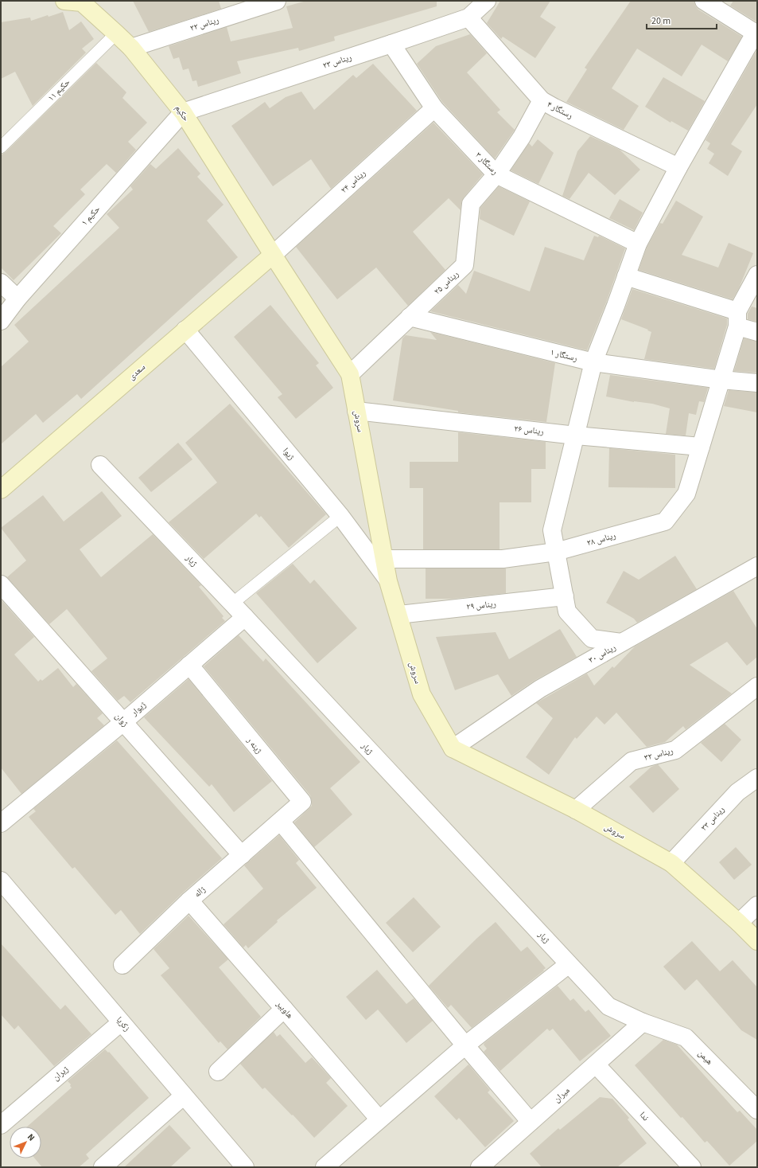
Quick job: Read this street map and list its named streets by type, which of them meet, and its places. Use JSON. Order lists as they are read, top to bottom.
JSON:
{
  "streets": {
    "street": [
      "ریناس ۲۲",
      "ریناس ۲۳",
      "رستگار ۴",
      "حکیم",
      "رستگار ۳",
      "ریناس ۲۴",
      "حکیم ۱",
      "ریناس ۲۵",
      "رستگار ۱",
      "سعدی",
      "سروش",
      "ریناس ۲۶",
      "ژیوا",
      "ریناس ۲۸",
      "ژیار",
      "ریناس ۲۹",
      "ریناس ۳۰",
      "ژیوار",
      "ژوان",
      "ژینه ر",
      "ریناس ۳۲",
      "ریناس ۳۳",
      "ژاله",
      "هاوبیر",
      "زکریا",
      "هیمن",
      "ژیران",
      "میران",
      "ندا"
    ],
    "lane": ["حکیم ۱۱"]
  },
  "crossings": [
    ["ریناس ۲۲", "حکیم"],
    ["ریناس ۲۳", "رستگار ۴"],
    ["ریناس ۲۳", "حکیم"],
    ["ریناس ۲۳", "رستگار ۳"],
    ["ریناس ۲۳", "حکیم ۱"],
    ["حکیم ۱۱", "حکیم"],
    ["رستگار ۴", "ریناس ۲۵"],
    ["حکیم", "ریناس ۲۴"],
    ["حکیم", "حکیم ۱"],
    ["حکیم", "سعدی"],
    ["حکیم", "سروش"],
    ["رستگار ۳", "ریناس ۲۴"],
    ["رستگار ۳", "ریناس ۲۵"],
    ["ریناس ۲۴", "سعدی"],
    ["ریناس ۲۴", "سروش"],
    ["ریناس ۲۵", "رستگار ۱"],
    ["ریناس ۲۵", "سروش"],
    ["رستگار ۱", "ریناس ۲۸"],
    ["سعدی", "سروش"],
    ["سعدی", "ژیوا"],
    ["سروش", "ریناس ۲۶"],
    ["سروش", "ژیوا"],
    ["سروش", "ریناس ۲۸"],
    ["سروش", "ریناس ۲۹"],
    ["سروش", "ریناس ۳۰"],
    ["سروش", "ریناس ۳۲"],
    ["سروش", "ریناس ۳۳"],
    ["ریناس ۲۶", "ریناس ۲۸"],
    ["ژیار", "ژیوار"],
    ["ژیار", "هیمن"],
    ["ژیار", "میران"],
    ["ژیوار", "ژوان"],
    ["ژیوار", "ژینه ر"],
    ["ژوان", "ژاله"],
    ["ژینه ر", "ژاله"],
    ["ژاله", "هاوبیر"],
    ["زکریا", "ژیران"],
    ["هیمن", "میران"],
    ["میران", "ندا"]
  ],
  "scale_bar": "20 m",
  "north": "top right"
}
